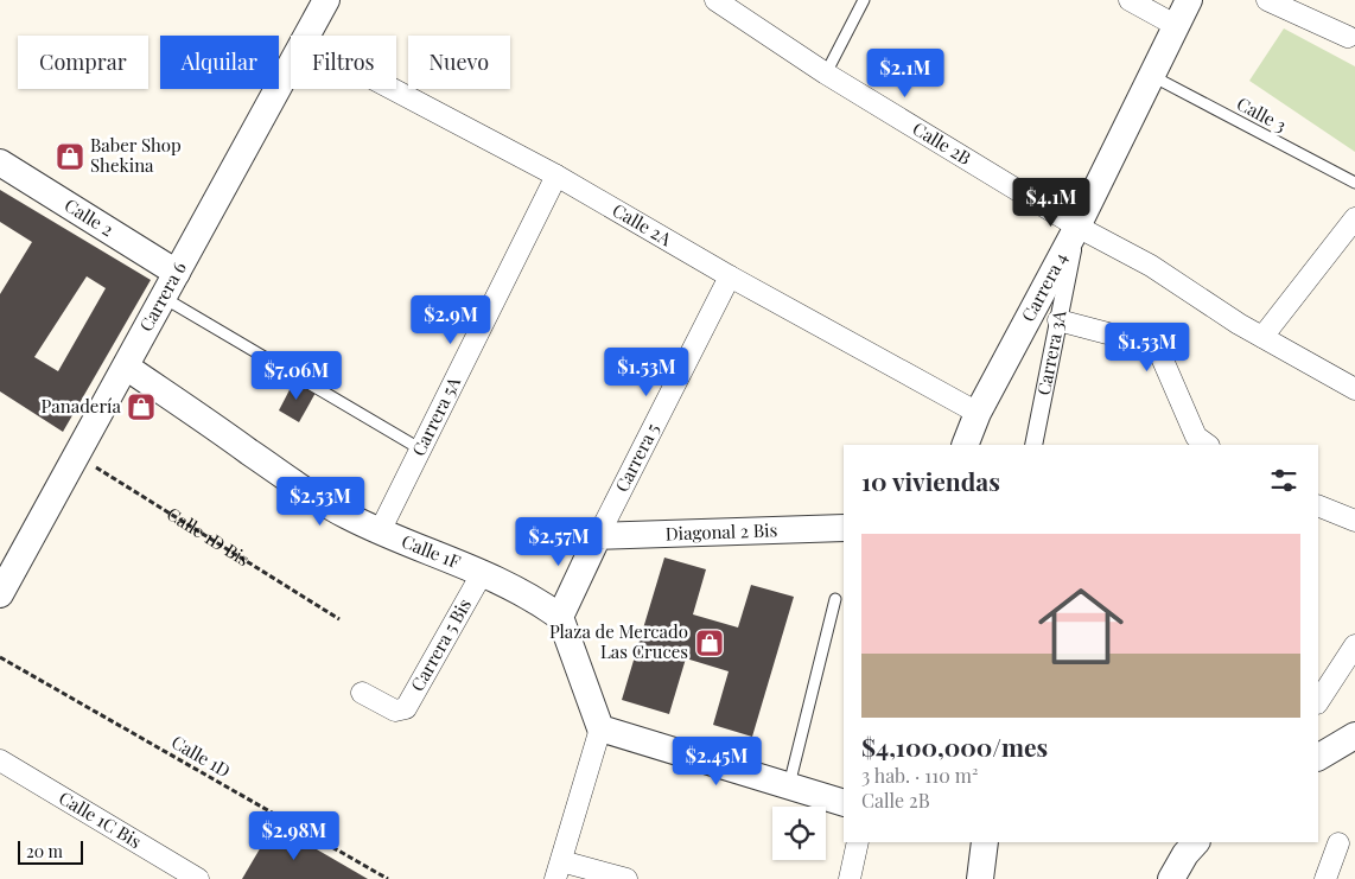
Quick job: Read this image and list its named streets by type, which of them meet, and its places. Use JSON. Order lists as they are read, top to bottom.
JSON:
{
  "streets": {
    "street": [
      "Calle 2B",
      "Calle 2",
      "Calle 2A",
      "Carrera 4",
      "Carrera 6",
      "Carrera 3A",
      "Carrera 5A",
      "Carrera 5",
      "Diagonal 2 Bis",
      "Calle 1F",
      "Carrera 5 Bis",
      "Calle 1C Bis"
    ],
    "lane": ["Calle 3"],
    "path": ["Calle 1D Bis", "Calle 1D"]
  },
  "crossings": [
    ["Calle 3", "Carrera 4"],
    ["Calle 2B", "Carrera 4"],
    ["Calle 2B", "Carrera 3A"],
    ["Calle 2", "Carrera 6"],
    ["Calle 2A", "Carrera 4"],
    ["Calle 2A", "Carrera 5A"],
    ["Calle 2A", "Carrera 5"],
    ["Carrera 4", "Carrera 3A"],
    ["Carrera 6", "Calle 1D Bis"],
    ["Carrera 6", "Calle 1F"],
    ["Carrera 5A", "Calle 1F"],
    ["Carrera 5", "Diagonal 2 Bis"],
    ["Carrera 5", "Calle 1F"],
    ["Calle 1F", "Carrera 5 Bis"]
  ],
  "places": {
    "shop": ["Baber Shop Shekina", "Panadería", "Plaza de Mercado Las Cruces"]
  },
  "scale_bar": "20 m",
  "page": {
    "chip": [
      "Comprar",
      "Alquilar",
      "Filtros",
      "Nuevo"
    ],
    "price": [
      "$2.1M",
      "$4.1M",
      "$2.9M",
      "$1.53M",
      "$1.53M",
      "$7.06M",
      "$2.53M",
      "$2.57M",
      "$2.45M",
      "$2.98M"
    ],
    "heading": "10 viviendas",
    "list": [
      {
        "name": "$4,100,000/mes",
        "note": "3 hab. · 110 m² · Calle 2B"
      }
    ],
    "scale": "20 m"
  }
}
